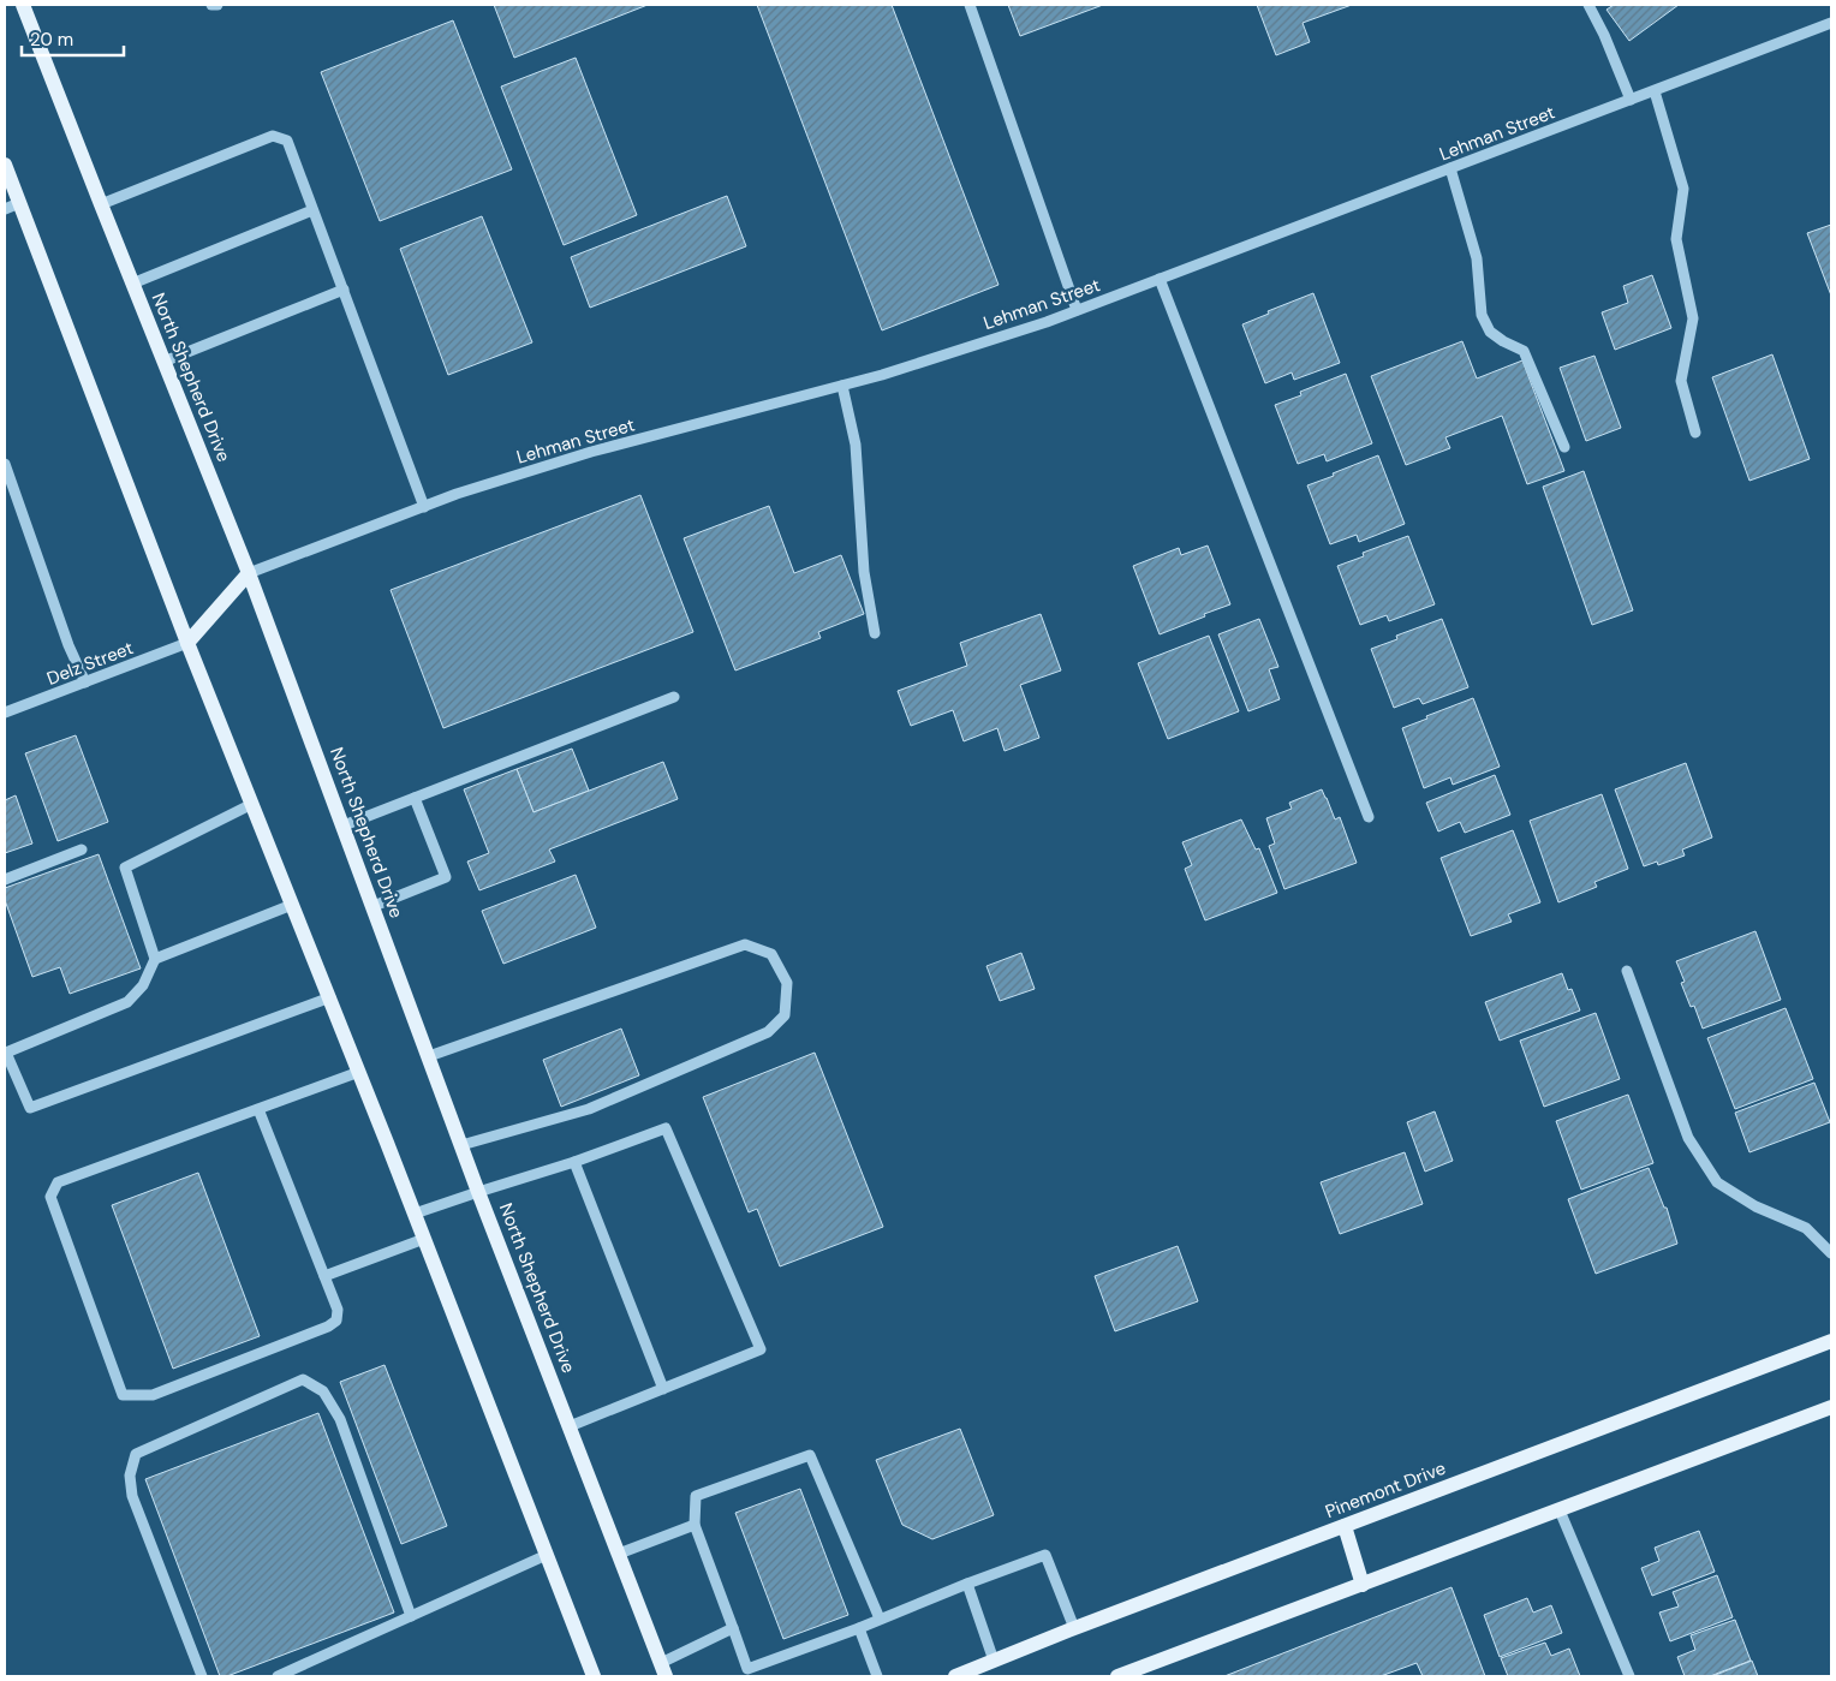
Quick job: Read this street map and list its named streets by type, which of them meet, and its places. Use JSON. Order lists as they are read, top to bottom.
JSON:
{
  "streets": {
    "main road": ["North Shepherd Drive", "Pinemont Drive"],
    "street": ["Lehman Street", "Delz Street"]
  },
  "crossings": [
    ["Lehman Street", "North Shepherd Drive"]
  ],
  "scale_bar": "20 m"
}
